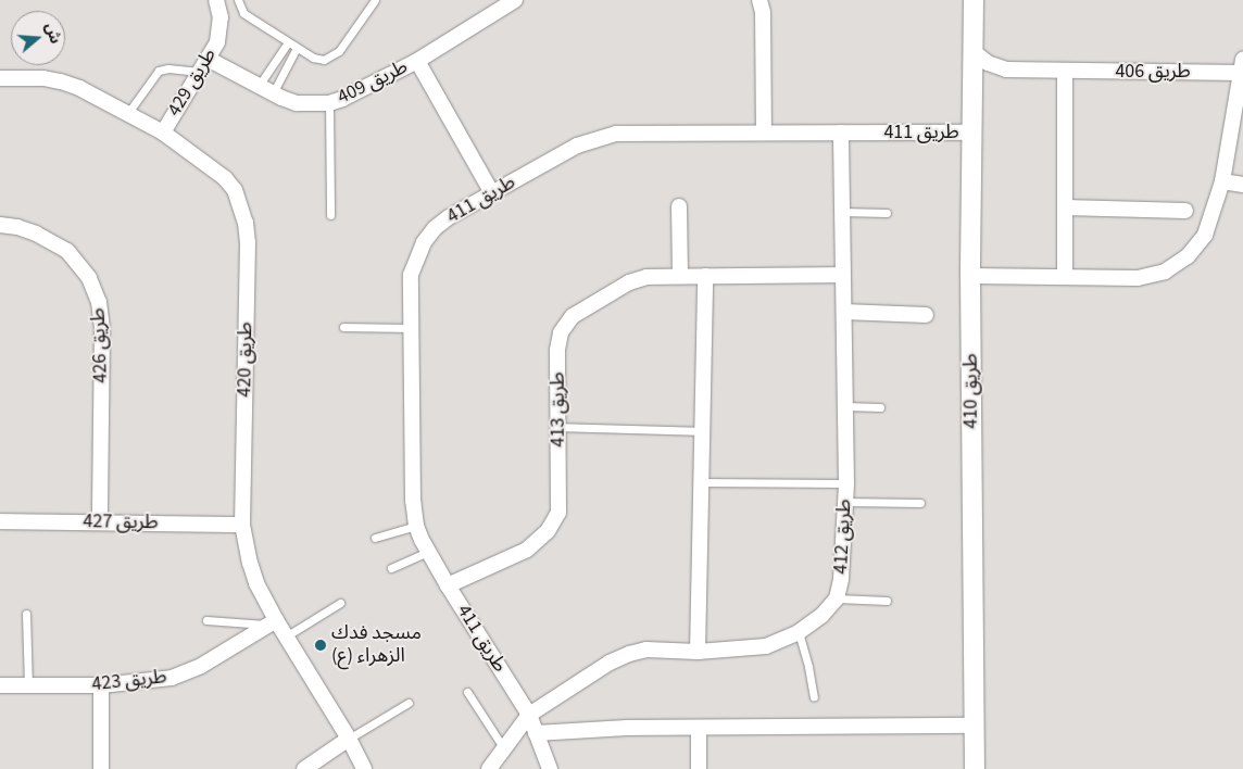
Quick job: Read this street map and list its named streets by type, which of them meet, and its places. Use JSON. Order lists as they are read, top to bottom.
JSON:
{
  "streets": {
    "street": [
      "طريق 406",
      "طريق 429",
      "طريق 409",
      "طريق 411",
      "طريق 426",
      "طريق 420",
      "طريق 410",
      "طريق 413",
      "طريق 427",
      "طريق 412",
      "طريق 423"
    ]
  },
  "crossings": [
    ["طريق 406", "طريق 410"],
    ["طريق 429", "طريق 409"],
    ["طريق 429", "طريق 420"],
    ["طريق 409", "طريق 411"],
    ["طريق 411", "طريق 410"],
    ["طريق 411", "طريق 413"],
    ["طريق 411", "طريق 412"],
    ["طريق 426", "طريق 427"],
    ["طريق 420", "طريق 427"],
    ["طريق 420", "طريق 423"],
    ["طريق 413", "طريق 412"]
  ],
  "places": ["مسجد فدك الزهراء (ع)"],
  "north": "right"
}
